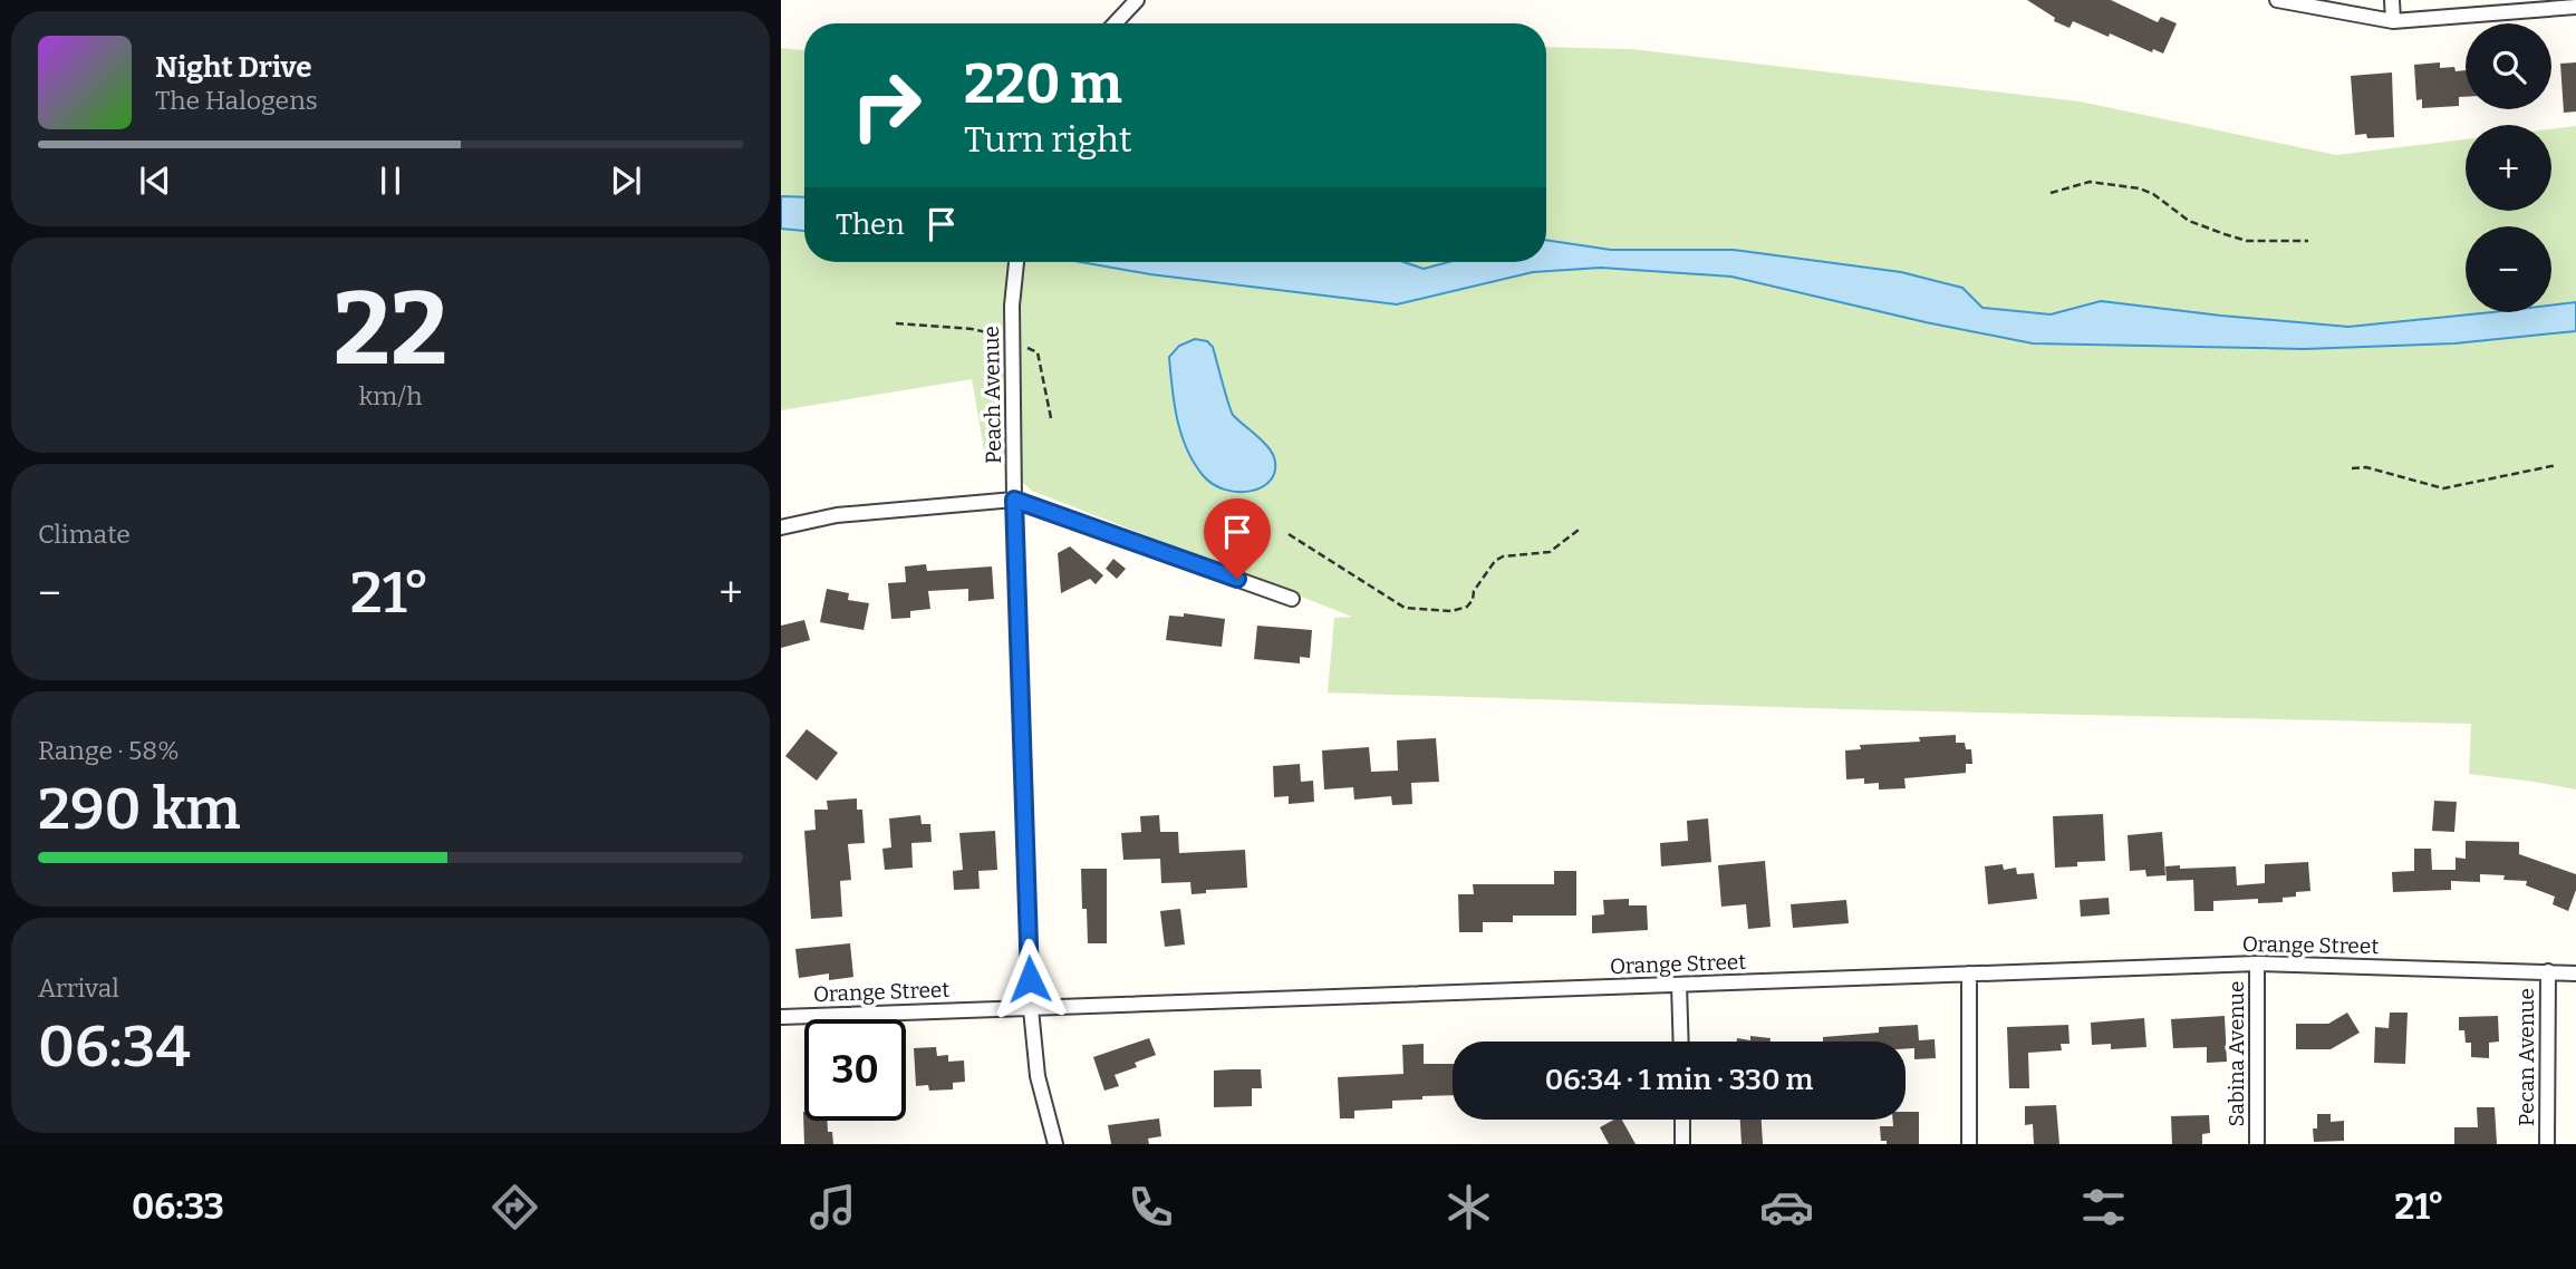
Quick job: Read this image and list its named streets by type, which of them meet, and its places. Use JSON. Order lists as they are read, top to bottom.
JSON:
{
  "streets": {
    "street": [
      "Peach Avenue",
      "Orange Street",
      "Sabina Avenue",
      "Pecan Avenue"
    ]
  },
  "crossings": [
    ["Peach Avenue", "Orange Street"],
    ["Orange Street", "Sabina Avenue"],
    ["Orange Street", "Pecan Avenue"]
  ],
  "page": {
    "map_buttons": ["+", "−"],
    "turn": ["220 m", "Turn right"],
    "song": ["Night Drive", "The Halogens"],
    "then": "Then",
    "tile": [
      ["22", "km/h"],
      "Climate",
      ["Range · 58%", "290 km"],
      ["Arrival", "06:34"]
    ],
    "heat": ["−", "21°", "+"],
    "limit": "30",
    "trip": "06:34 · 1 min · 330 m",
    "tabs": ["06:33", "21°"]
  }
}
